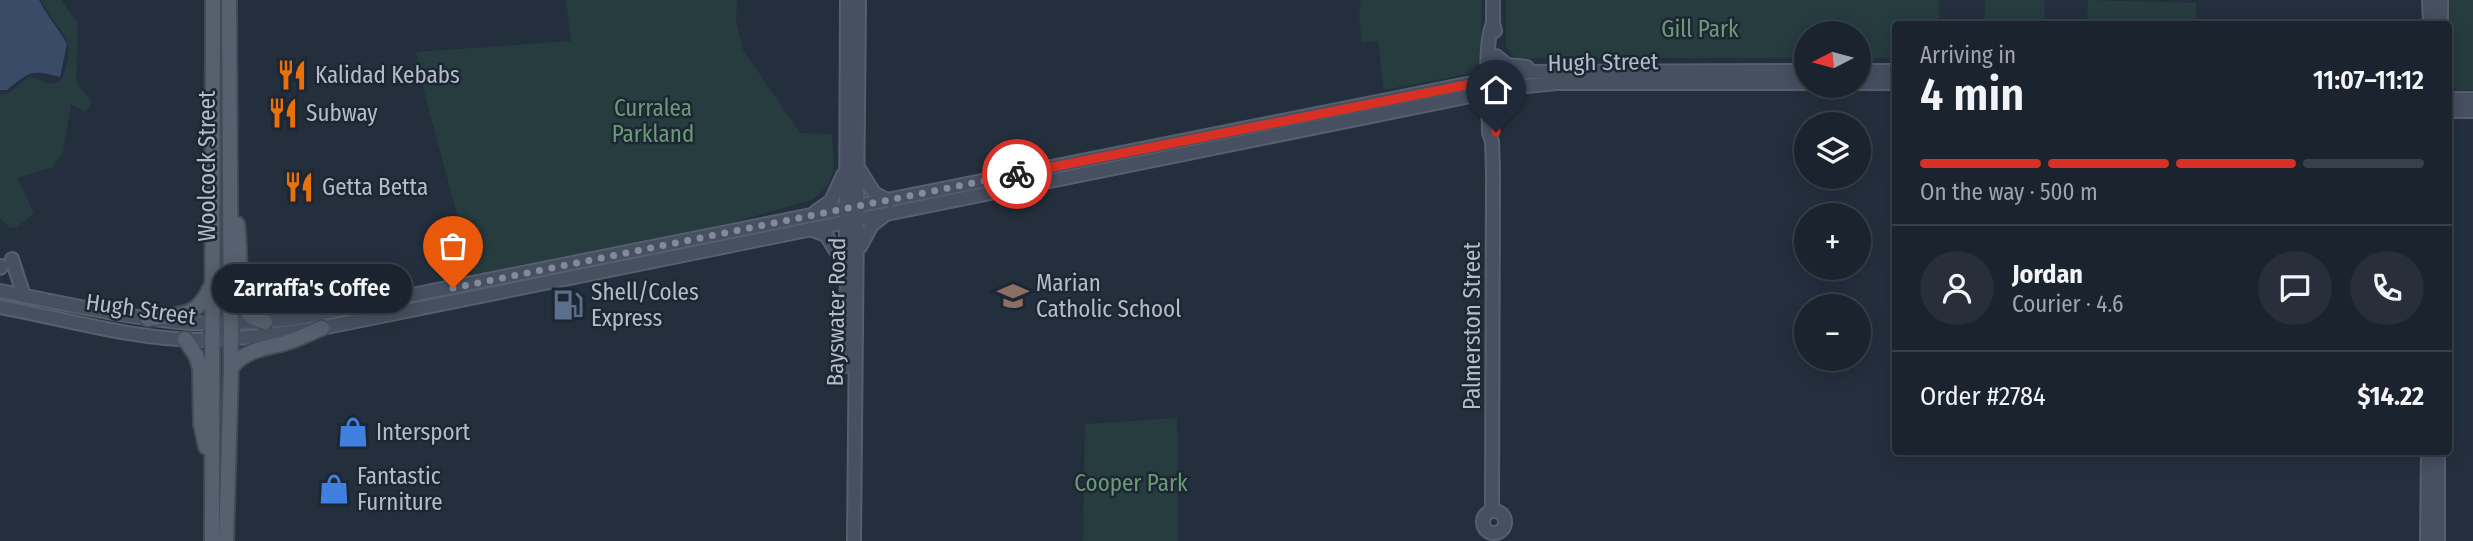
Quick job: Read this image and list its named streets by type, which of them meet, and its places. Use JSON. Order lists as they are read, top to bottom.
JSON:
{
  "streets": {
    "main road": [
      "Hugh Street",
      "Woolcock Street",
      "Bayswater Road",
      "Palmerston Street"
    ]
  },
  "crossings": [
    ["Hugh Street", "Woolcock Street"],
    ["Hugh Street", "Bayswater Road"],
    ["Hugh Street", "Palmerston Street"]
  ],
  "parks": ["Gill Park", "Curralea Parkland", "Cooper Park"],
  "places": {
    "restaurant": ["Kalidad Kebabs", "Subway", "Getta Betta"],
    "other": ["Zarraffa's Coffee"],
    "school or university": ["Marian Catholic School"],
    "fuel station": ["Shell/Coles Express"],
    "shop": ["Intersport", "Fantastic Furniture"]
  },
  "north": "left",
  "page": {
    "map_buttons": ["+", "−"],
    "heading": ["4 min", "Arriving in", "11:07–11:12"],
    "panel": [
      "Jordan",
      "Courier · 4.6",
      "Order #2784",
      "$14.22"
    ],
    "bar": "On the way · 500 m",
    "bubble": "Zarraffa's Coffee"
  }
}
